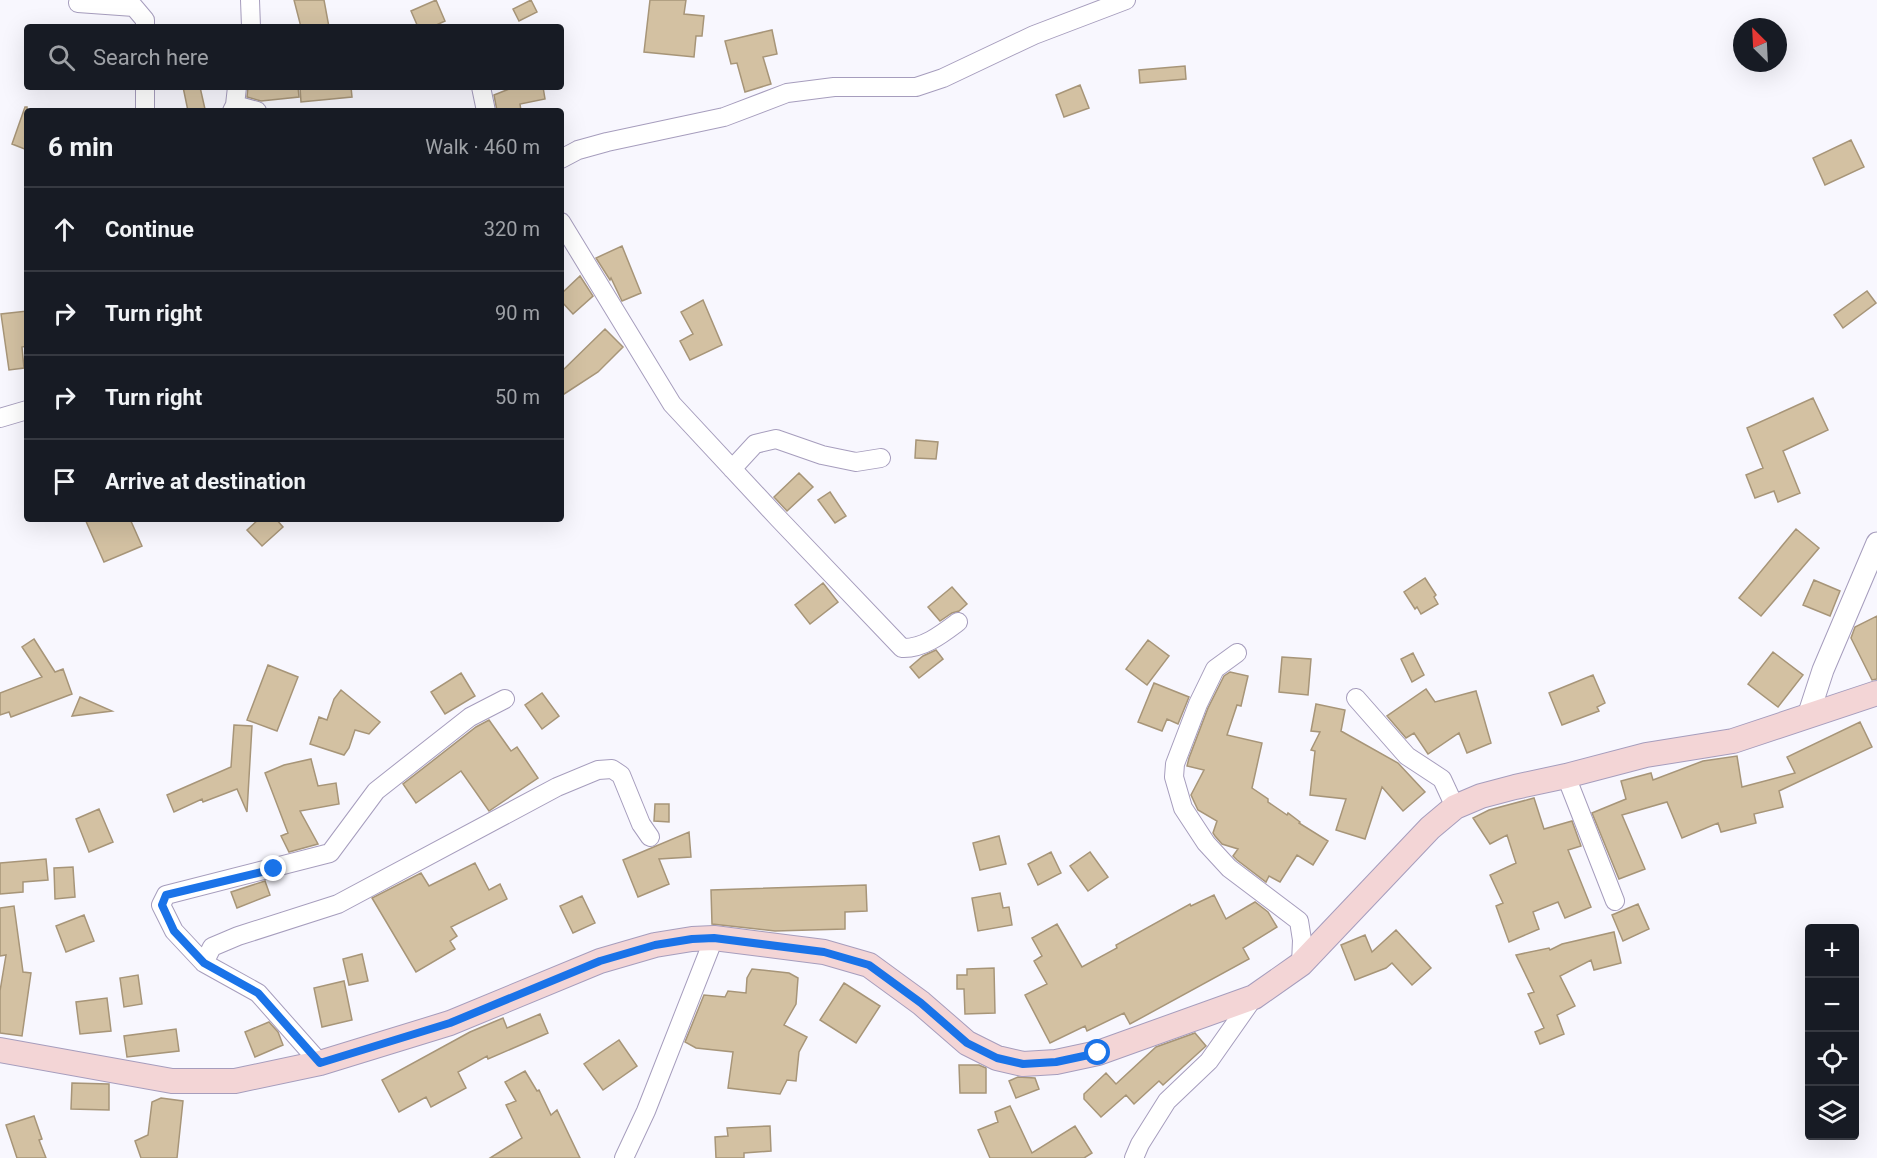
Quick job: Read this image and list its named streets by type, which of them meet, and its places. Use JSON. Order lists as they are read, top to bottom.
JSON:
{
  "north": "top left",
  "page": {
    "search": "Search here",
    "heading": ["6 min", "Walk · 460 m"],
    "list": [
      ["Continue", "320 m"],
      ["Turn right", "90 m"],
      ["Turn right", "50 m"],
      "Arrive at destination"
    ],
    "map_buttons": ["+", "−"]
  }
}
